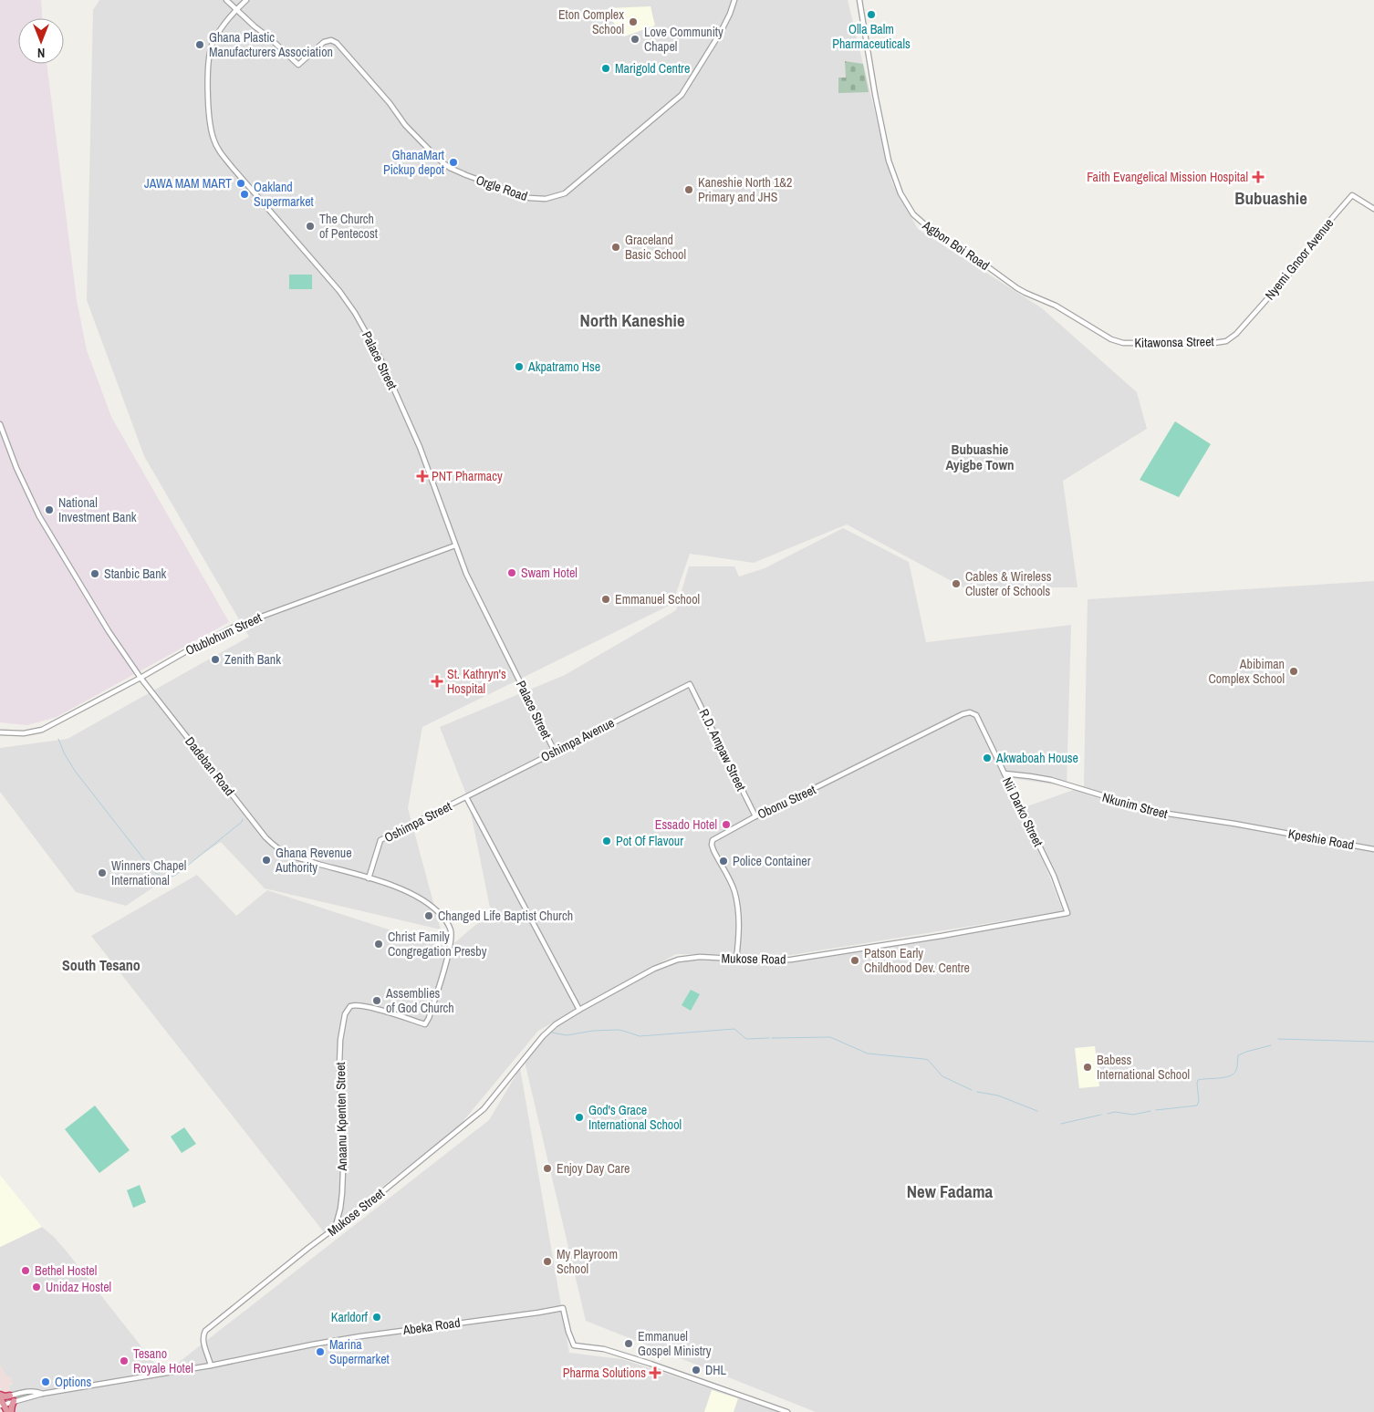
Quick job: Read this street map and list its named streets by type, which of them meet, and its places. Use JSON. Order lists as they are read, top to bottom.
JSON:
{
  "streets": {
    "street": [
      "Orgle Road",
      "Agbon Boi Road",
      "Nyemi Gnoor Avenue",
      "Kitawonsa Street",
      "Palace Street",
      "Otublohum Street",
      "Oshimpa Avenue",
      "R.D. Ampaw Street",
      "Dadeban Road",
      "Obonu Street",
      "Nkunim Street",
      "Nii Darko Street",
      "Oshimpa Street",
      "Kpeshie Road",
      "Mukose Road",
      "Anaanu Kpenten Street",
      "Mukose Street",
      "Abeka Road"
    ]
  },
  "crossings": [
    ["Orgle Road", "Palace Street"],
    ["Agbon Boi Road", "Kitawonsa Street"],
    ["Nyemi Gnoor Avenue", "Kitawonsa Street"],
    ["Palace Street", "Otublohum Street"],
    ["Palace Street", "Oshimpa Avenue"],
    ["Otublohum Street", "Dadeban Road"],
    ["Oshimpa Avenue", "R.D. Ampaw Street"],
    ["Oshimpa Avenue", "Oshimpa Street"],
    ["R.D. Ampaw Street", "Obonu Street"],
    ["Dadeban Road", "Oshimpa Street"],
    ["Dadeban Road", "Anaanu Kpenten Street"],
    ["Obonu Street", "Nii Darko Street"],
    ["Obonu Street", "Mukose Road"],
    ["Nkunim Street", "Nii Darko Street"],
    ["Nkunim Street", "Kpeshie Road"],
    ["Nii Darko Street", "Mukose Road"],
    ["Mukose Road", "Mukose Street"],
    ["Anaanu Kpenten Street", "Mukose Street"],
    ["Mukose Street", "Abeka Road"]
  ],
  "districts": [
    "Bubuashie",
    "North Kaneshie",
    "Bubuashie Ayigbe Town",
    "South Tesano",
    "New Fadama"
  ],
  "places": {
    "other": [
      "Olla Balm Pharmaceuticals",
      "Eton Complex School",
      "Love Community Chapel",
      "Ghana Plastic Manufacturers Association",
      "Marigold Centre",
      "GhanaMart Pickup depot",
      "JAWA MAM MART",
      "Kaneshie North 1&2 Primary and JHS",
      "Oakland Supermarket",
      "The Church of Pentecost",
      "Graceland Basic School",
      "Akpatramo Hse",
      "National Investment Bank",
      "Swam Hotel",
      "Stanbic Bank",
      "Cables & Wireless Cluster of Schools",
      "Emmanuel School",
      "Zenith Bank",
      "Abibiman Complex School",
      "Akwaboah House",
      "Essado Hotel",
      "Pot Of Flavour",
      "Ghana Revenue Authority",
      "Police Container",
      "Winners Chapel International",
      "Changed Life Baptist Church",
      "Christ Family Congregation Presby",
      "Patson Early Childhood Dev. Centre",
      "Assemblies of God Church",
      "Babess International School",
      "God's Grace International School",
      "Enjoy Day Care",
      "My Playroom School",
      "Bethel Hostel",
      "Unidaz Hostel",
      "Karldorf",
      "Emmanuel Gospel Ministry",
      "Marina Supermarket",
      "Tesano Royale Hotel",
      "DHL",
      "Options"
    ],
    "health": [
      "Faith Evangelical Mission Hospital",
      "PNT Pharmacy",
      "St. Kathryn's Hospital",
      "Pharma Solutions"
    ]
  },
  "north": "bottom"
}
